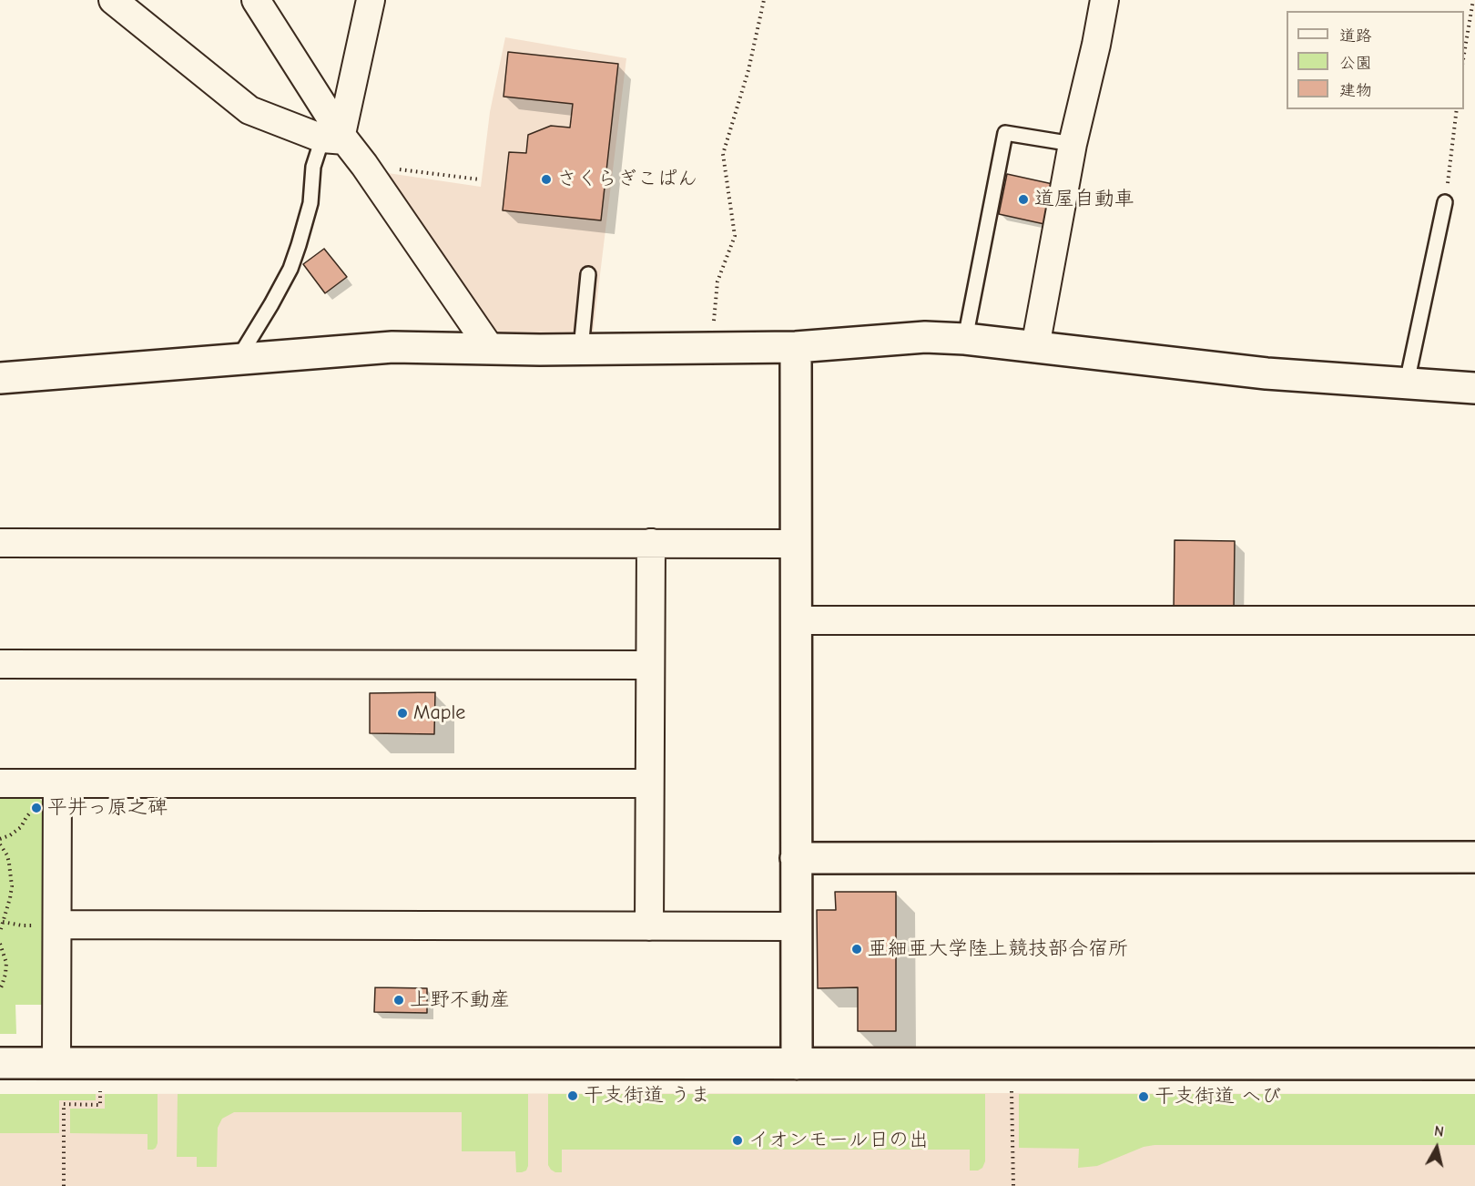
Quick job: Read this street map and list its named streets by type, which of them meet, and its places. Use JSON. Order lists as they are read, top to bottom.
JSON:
{
  "places": [
    "さくらぎこぱん",
    "道屋自動車",
    "Maple",
    "平井っ原之碑",
    "亜細亜大学陸上競技部合宿所",
    "上野不動産",
    "干支街道 うま",
    "干支街道 へび",
    "イオンモール日の出"
  ],
  "legend": ["道路", "公園", "建物"],
  "north": "top"
}
